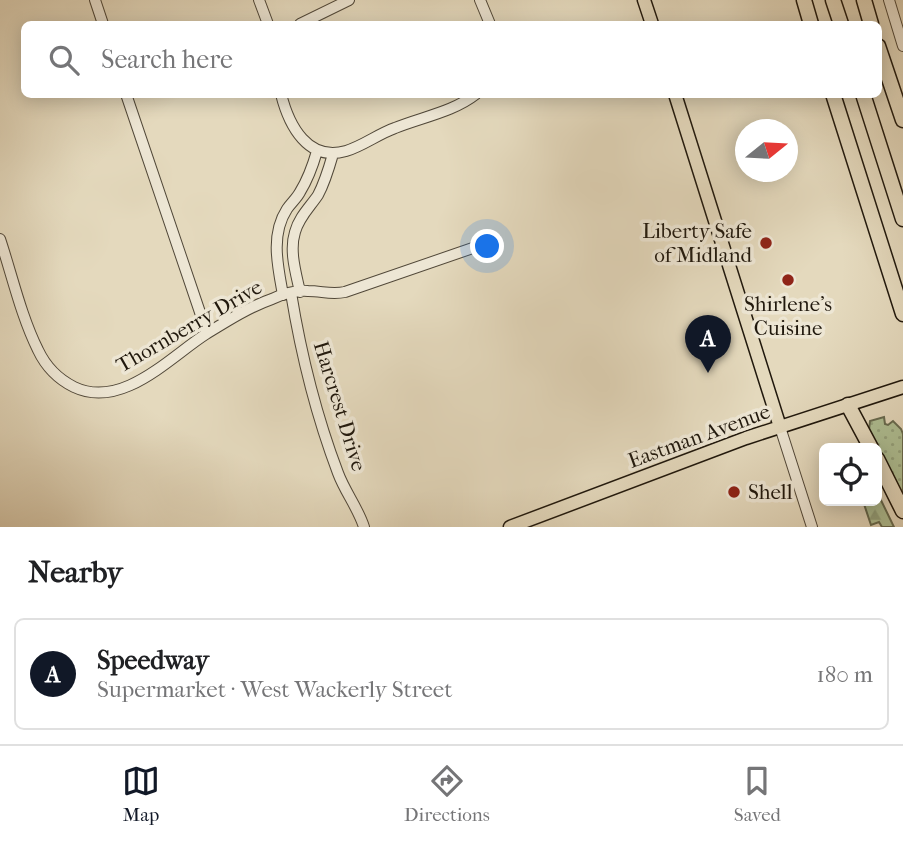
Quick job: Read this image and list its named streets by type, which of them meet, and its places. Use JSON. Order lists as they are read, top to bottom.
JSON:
{
  "streets": {
    "main road": ["Eastman Avenue"],
    "street": ["Thornberry Drive", "Harcrest Drive"]
  },
  "crossings": [
    ["Thornberry Drive", "Harcrest Drive"]
  ],
  "places": ["Liberty Safe of Midland", "Shirlene's Cuisine", "Shell"],
  "north": "right",
  "page": {
    "search": "Search here",
    "pins": "A",
    "heading": "Nearby",
    "list": [
      {
        "mark": "A",
        "name": "Speedway",
        "note": "Supermarket · West Wackerly Street",
        "value": "180 m"
      }
    ],
    "nav": ["Map", "Directions", "Saved"]
  }
}
